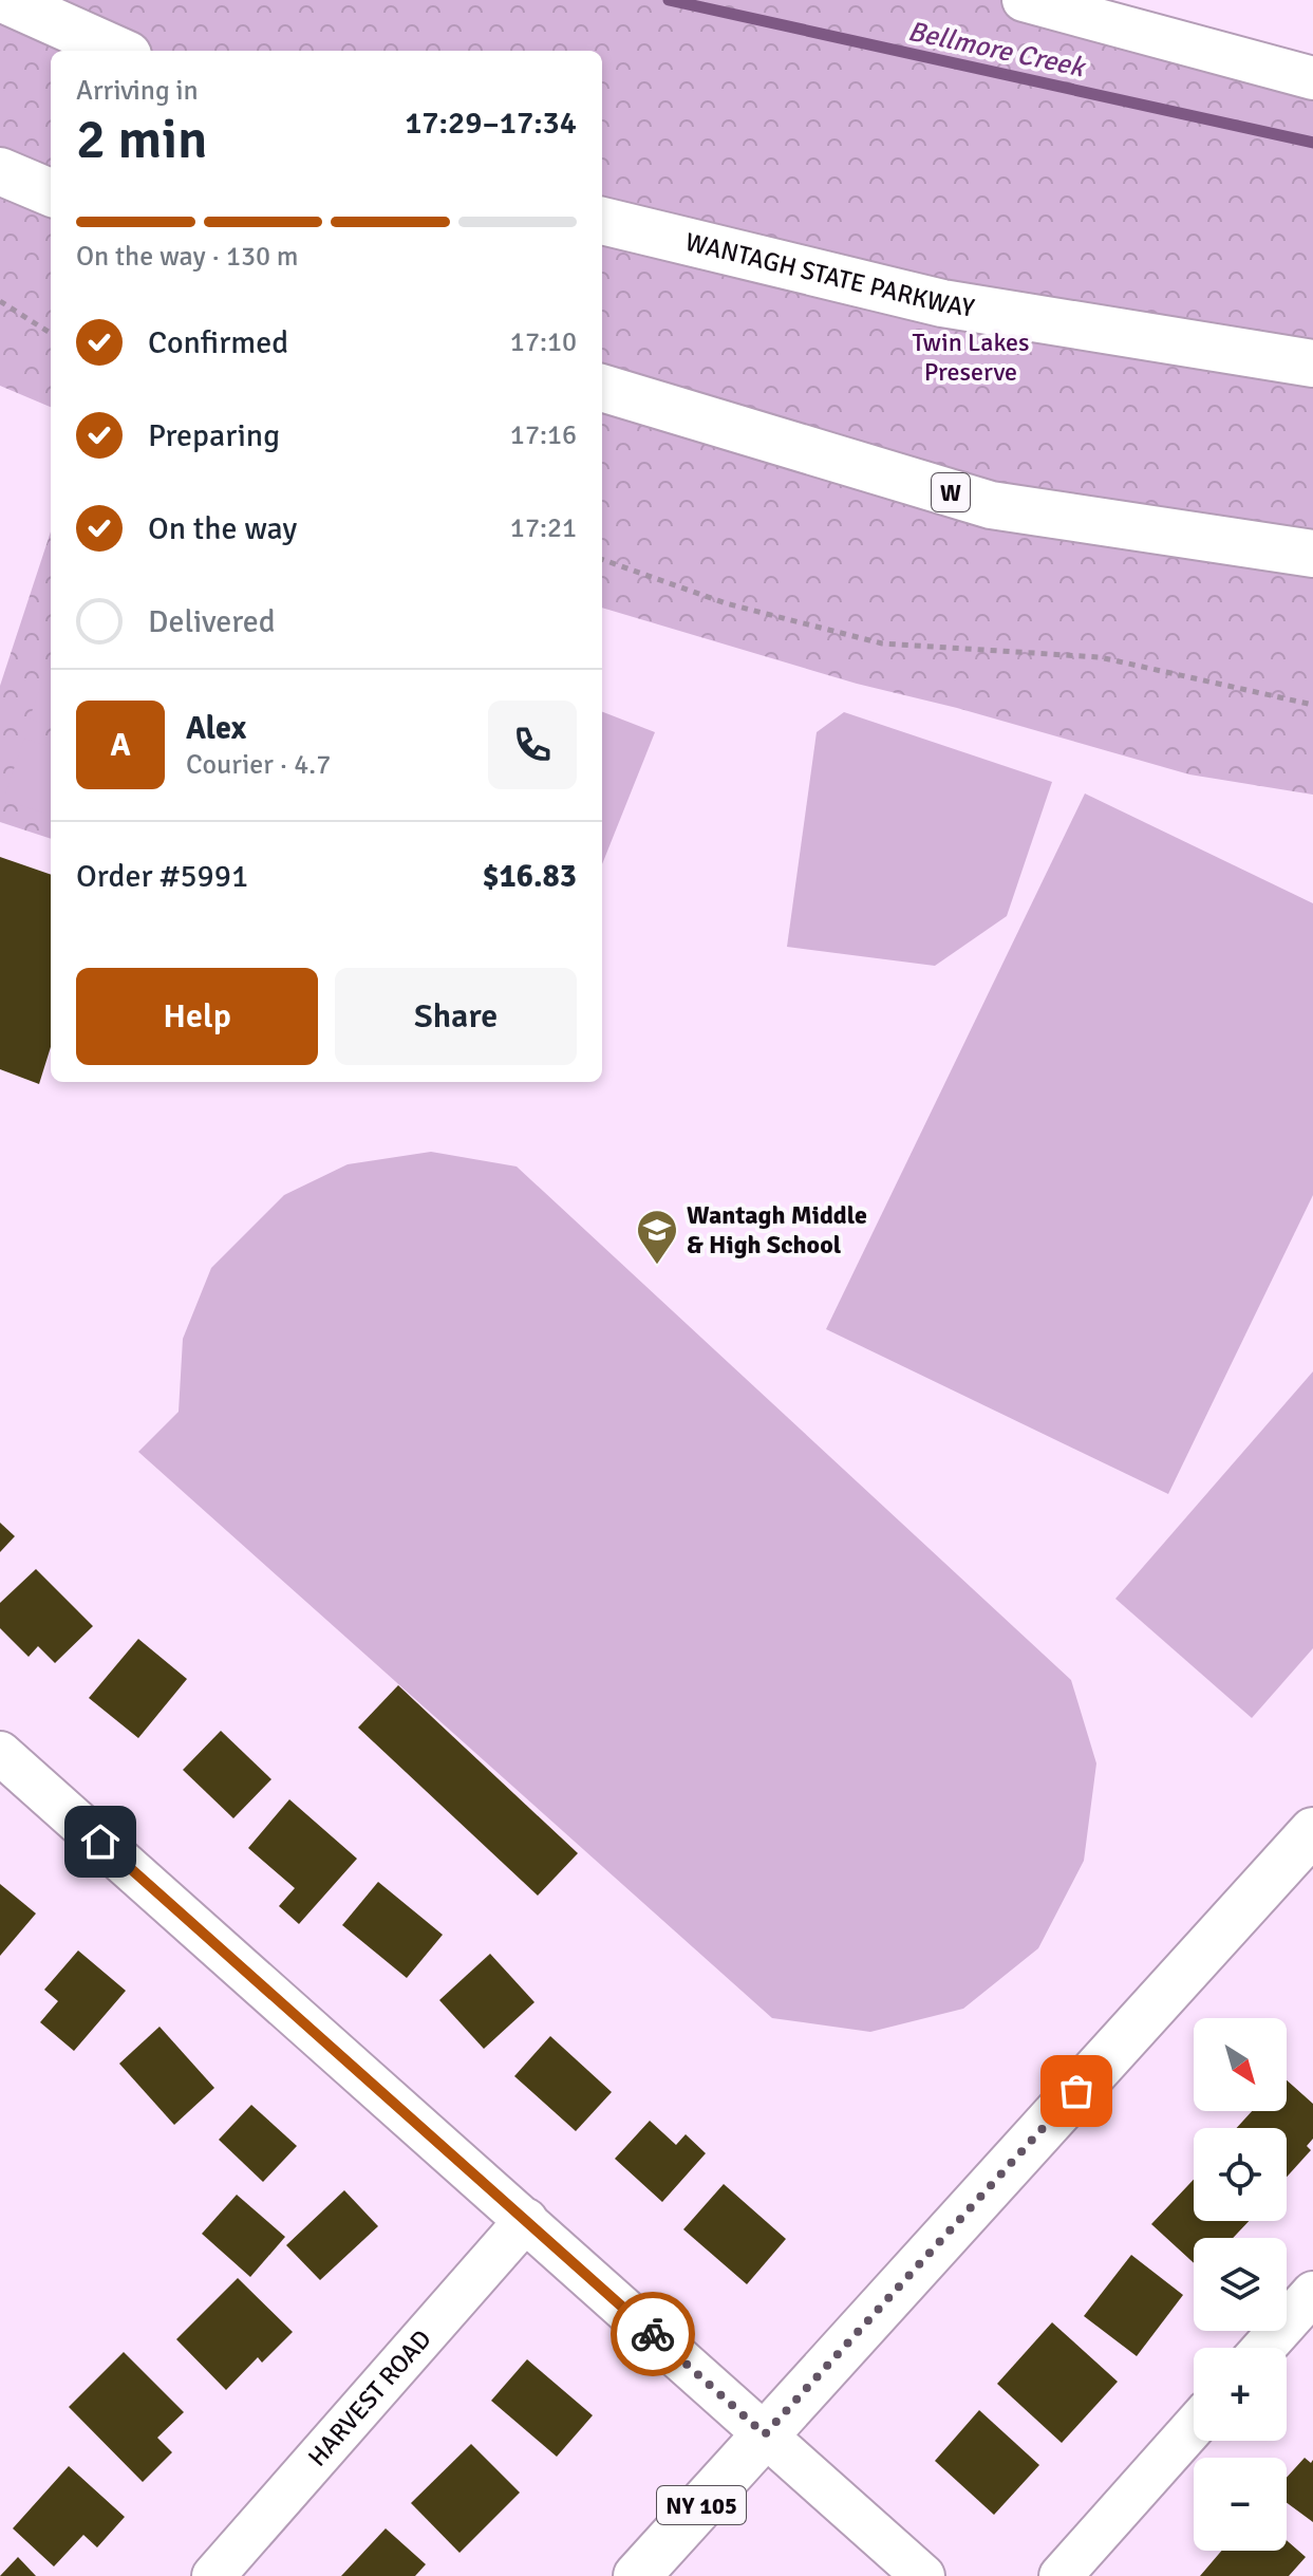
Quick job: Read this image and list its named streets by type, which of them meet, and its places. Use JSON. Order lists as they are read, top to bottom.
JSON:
{
  "streets": {
    "main road": ["WANTAGH STATE PARKWAY", "W", "NY 105"],
    "street": ["HARVEST ROAD"]
  },
  "water": ["Bellmore Creek"],
  "parks": ["Twin Lakes Preserve"],
  "places": {
    "school or university": ["Wantagh Middle & High School"]
  },
  "north": "bottom right",
  "page": {
    "heading": ["2 min", "Arriving in", "17:29–17:34"],
    "panel": [
      "Alex",
      "Courier · 4.7",
      "Order #5991",
      "$16.83"
    ],
    "bar": "On the way · 130 m",
    "list": [
      ["Confirmed", "17:10"],
      ["Preparing", "17:16"],
      ["On the way", "17:21"],
      "Delivered"
    ],
    "round": "A",
    "buttons": ["Help", "Share"],
    "map_buttons": ["+", "−"]
  }
}
